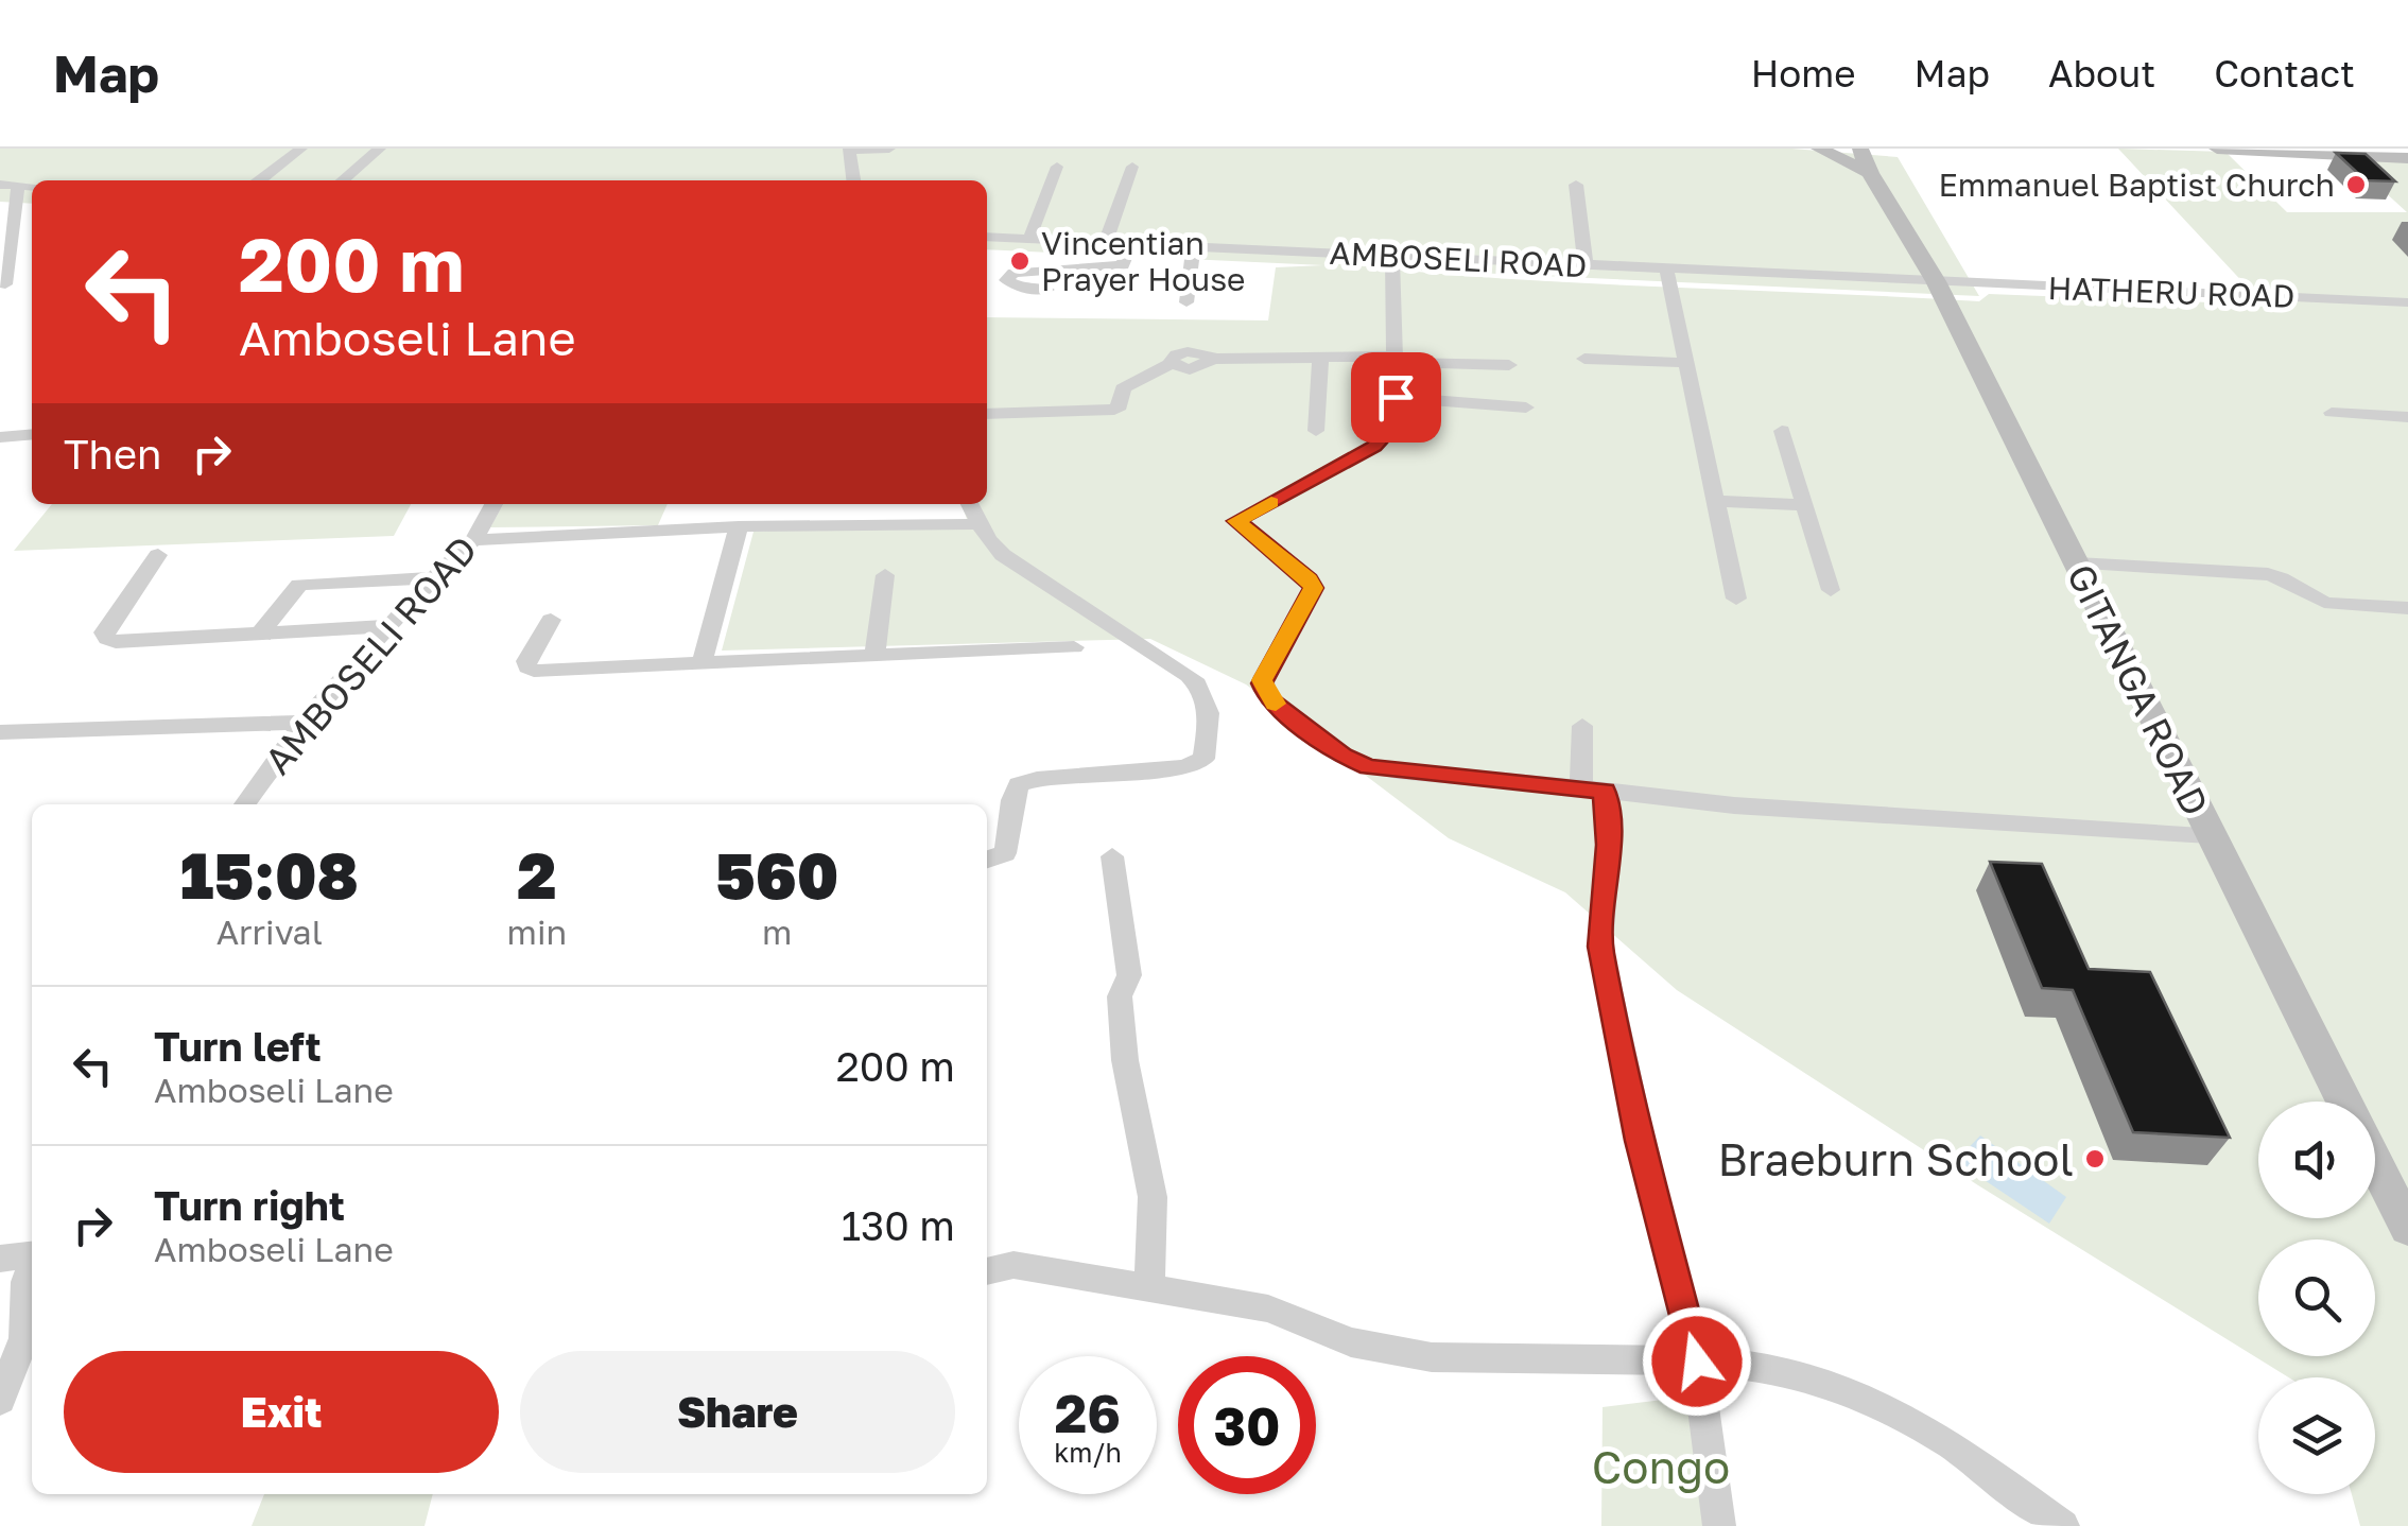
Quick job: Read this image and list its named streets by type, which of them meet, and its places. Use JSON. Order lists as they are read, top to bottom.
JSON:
{
  "streets": {
    "main road": ["GITANGA ROAD"],
    "street": ["AMBOSELI ROAD", "HATHERU ROAD"]
  },
  "crossings": [
    ["AMBOSELI ROAD", "HATHERU ROAD"],
    ["AMBOSELI ROAD", "GITANGA ROAD"],
    ["HATHERU ROAD", "GITANGA ROAD"]
  ],
  "parks": ["Congo"],
  "places": ["Emmanuel Baptist Church", "Vincentian Prayer House", "Braeburn School"],
  "page": {
    "header": "Map",
    "nav": [
      "Home",
      "Map",
      "About",
      "Contact"
    ],
    "turn": ["200 m", "Amboseli Lane"],
    "then": "Then",
    "eta": [
      "15:08",
      "Arrival",
      "2",
      "min",
      "560",
      "m"
    ],
    "list": [
      {
        "name": "Turn left",
        "note": "Amboseli Lane",
        "value": "200 m"
      },
      {
        "name": "Turn right",
        "note": "Amboseli Lane",
        "value": "130 m"
      }
    ],
    "buttons": ["Exit", "Share"],
    "speed": "26 km/h",
    "limit": "30"
  }
}
